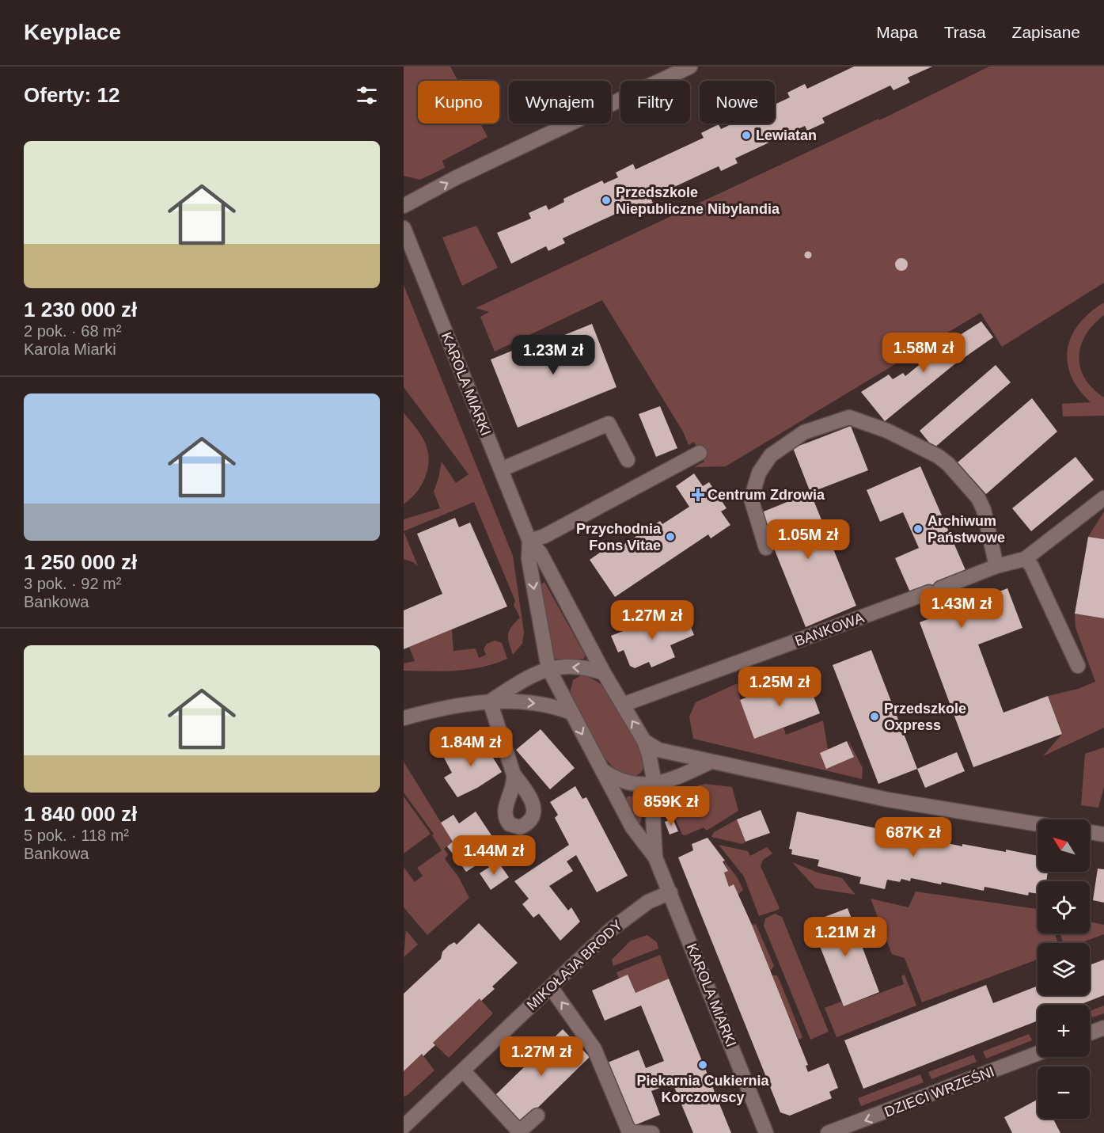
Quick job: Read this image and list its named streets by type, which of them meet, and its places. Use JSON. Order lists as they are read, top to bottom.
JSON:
{
  "streets": {
    "street": [
      "KAROLA MIARKI",
      "BANKOWA",
      "MIKOŁAJA BRODY",
      "DZIECI WRZEŚNI"
    ]
  },
  "crossings": [
    ["KAROLA MIARKI", "BANKOWA"],
    ["KAROLA MIARKI", "MIKOŁAJA BRODY"]
  ],
  "one_way": ["DZIECI WRZEŚNI"],
  "places": {
    "other": [
      "Lewiatan",
      "Przedszkole Niepubliczne Nibylandia",
      "Archiwum Państwowe",
      "Przychodnia Fons Vitae",
      "Przedszkole Oxpress",
      "Piekarnia Cukiernia Korczowscy"
    ],
    "health": ["Centrum Zdrowia"]
  },
  "north": "top left",
  "page": {
    "header": "Keyplace",
    "nav": ["Mapa", "Trasa", "Zapisane"],
    "heading": "Oferty: 12",
    "chip": [
      "Kupno",
      "Wynajem",
      "Filtry",
      "Nowe"
    ],
    "list": [
      {
        "name": "1 230 000 zł",
        "note": "2 pok. · 68 m² · Karola Miarki"
      },
      {
        "name": "1 250 000 zł",
        "note": "3 pok. · 92 m² · Bankowa"
      },
      {
        "name": "1 840 000 zł",
        "note": "5 pok. · 118 m² · Bankowa"
      }
    ],
    "price": [
      "1.58M zł",
      "1.23M zł",
      "1.05M zł",
      "1.43M zł",
      "1.27M zł",
      "1.25M zł",
      "1.84M zł",
      "859K zł",
      "687K zł",
      "1.44M zł",
      "1.21M zł",
      "1.27M zł"
    ],
    "map_buttons": ["+", "−"]
  }
}
